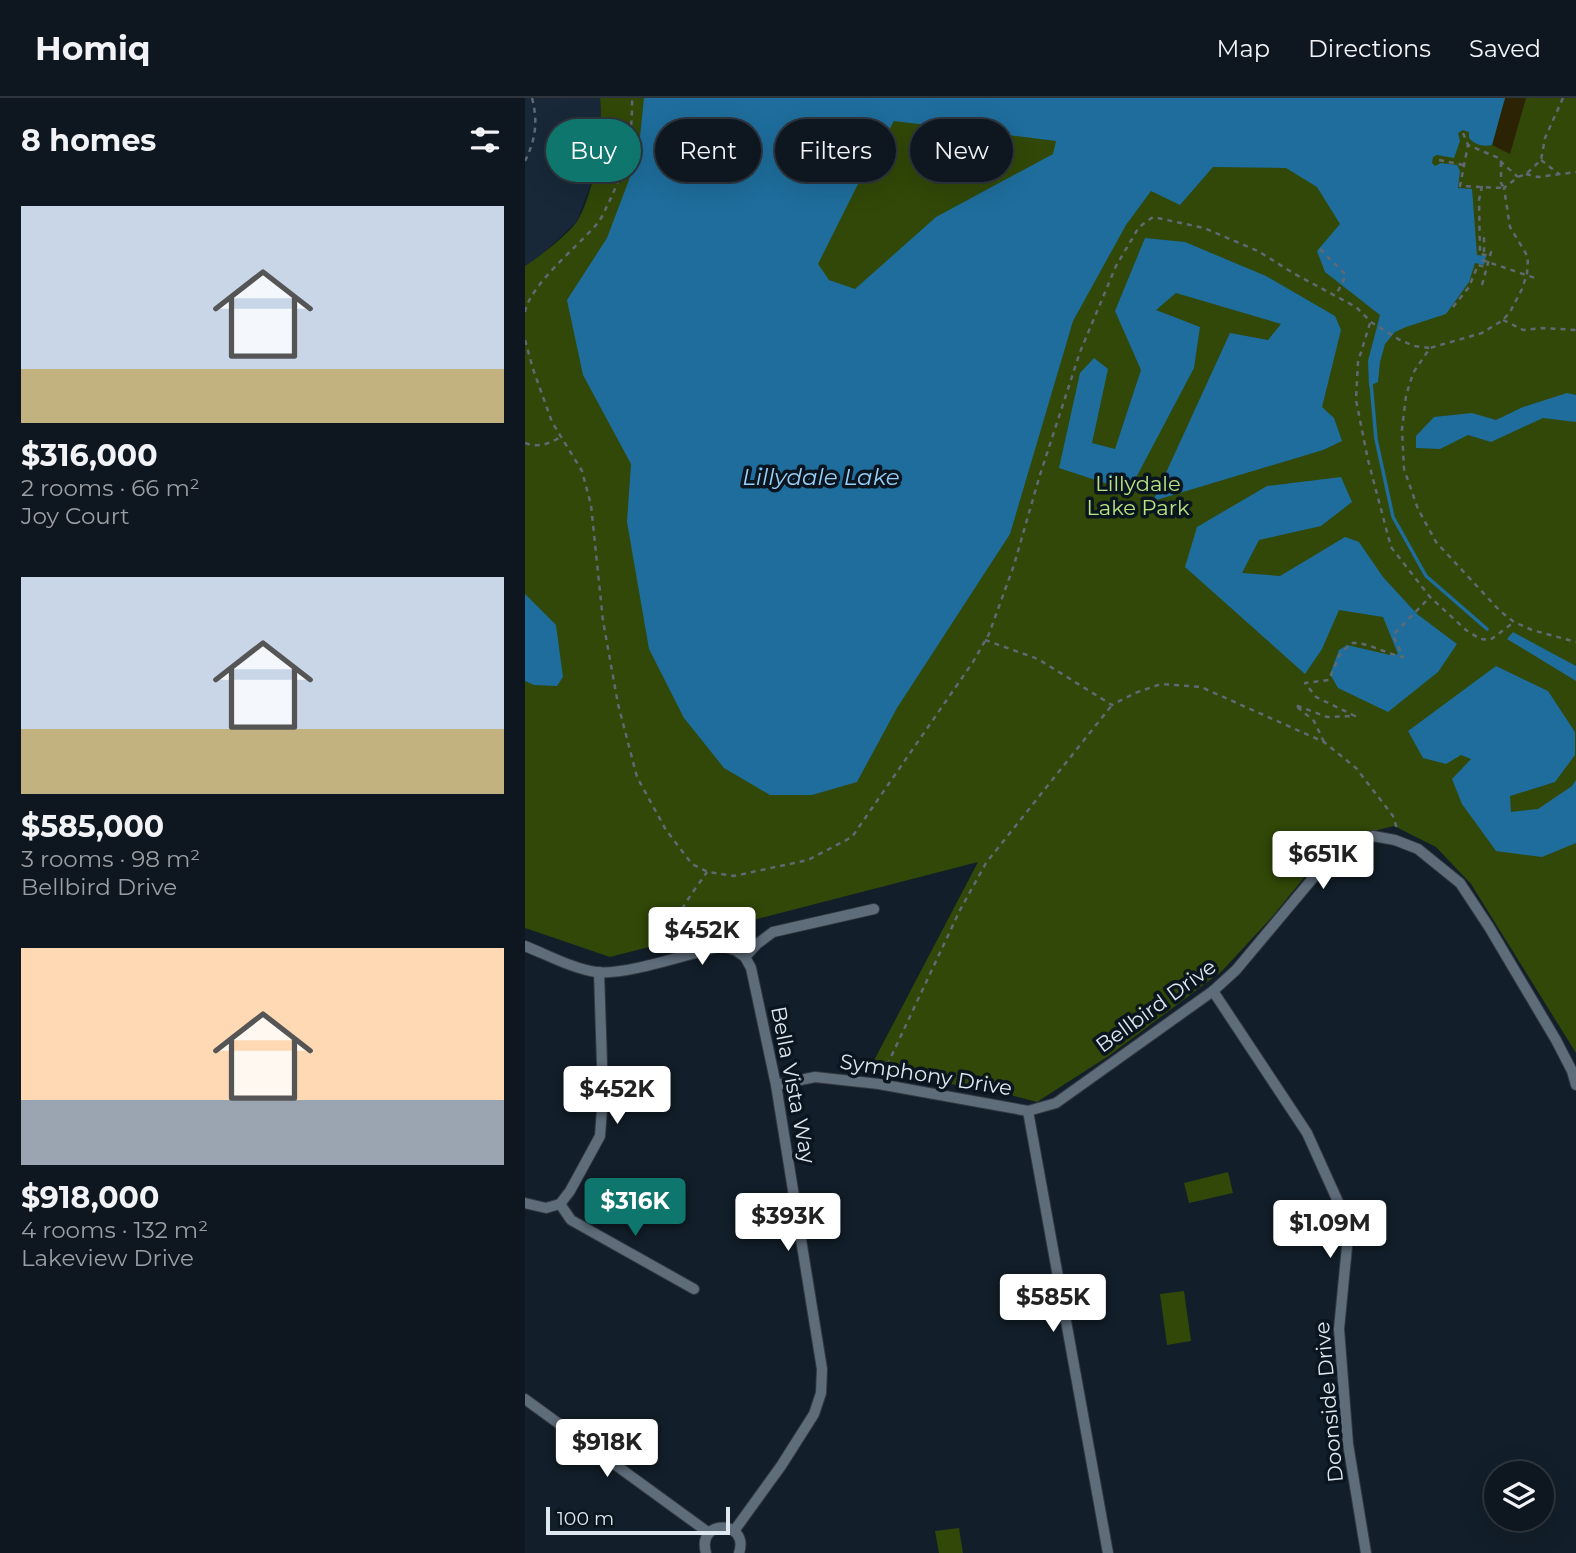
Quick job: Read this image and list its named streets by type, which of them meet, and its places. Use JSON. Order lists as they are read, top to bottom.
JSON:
{
  "streets": {
    "street": [
      "Bellbird Drive",
      "Symphony Drive",
      "Bella Vista Way",
      "Doonside Drive"
    ]
  },
  "crossings": [
    ["Bellbird Drive", "Symphony Drive"],
    ["Bellbird Drive", "Doonside Drive"],
    ["Symphony Drive", "Bella Vista Way"]
  ],
  "water": ["Lillydale Lake"],
  "parks": ["Lillydale Lake Park"],
  "scale_bar": "100 m",
  "page": {
    "header": "Homiq",
    "nav": ["Map", "Directions", "Saved"],
    "heading": "8 homes",
    "chip": [
      "Buy",
      "Rent",
      "Filters",
      "New"
    ],
    "list": [
      {
        "name": "$316,000",
        "note": "2 rooms · 66 m² · Joy Court"
      },
      {
        "name": "$585,000",
        "note": "3 rooms · 98 m² · Bellbird Drive"
      },
      {
        "name": "$918,000",
        "note": "4 rooms · 132 m² · Lakeview Drive"
      }
    ],
    "price": [
      "$651K",
      "$452K",
      "$452K",
      "$316K",
      "$393K",
      "$1.09M",
      "$585K",
      "$918K"
    ],
    "scale": "100 m"
  }
}
